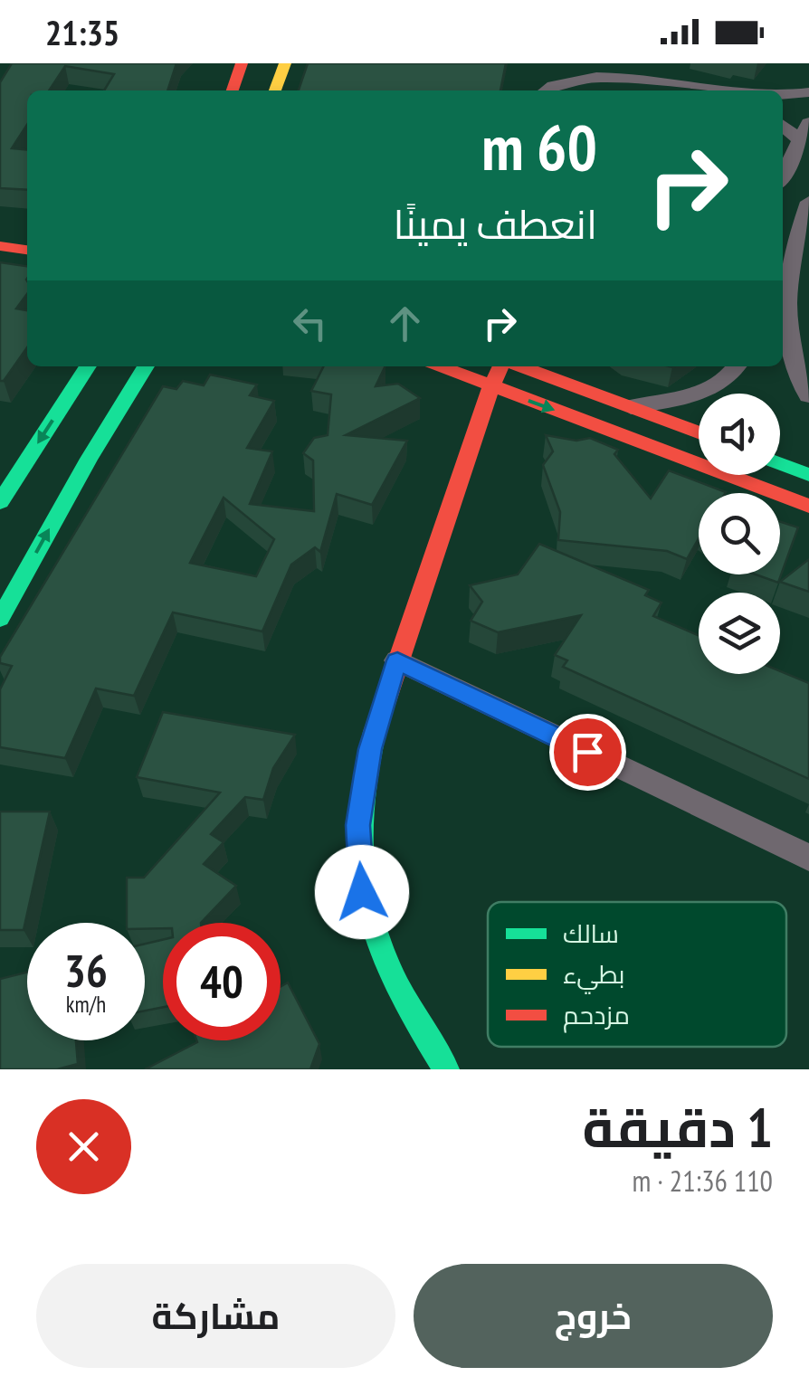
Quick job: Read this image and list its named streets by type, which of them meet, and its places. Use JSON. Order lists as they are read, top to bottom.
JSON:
{
  "legend": ["سالك", "بطيء", "مزدحم"],
  "page": {
    "status": "21:35",
    "turn": ["60 m", "انعطف يمينًا"],
    "speed": "36 km/h",
    "limit": "40",
    "heading": ["1 دقيقة", "110 m · 21:36"],
    "buttons": ["خروج", "مشاركة"]
  }
}
